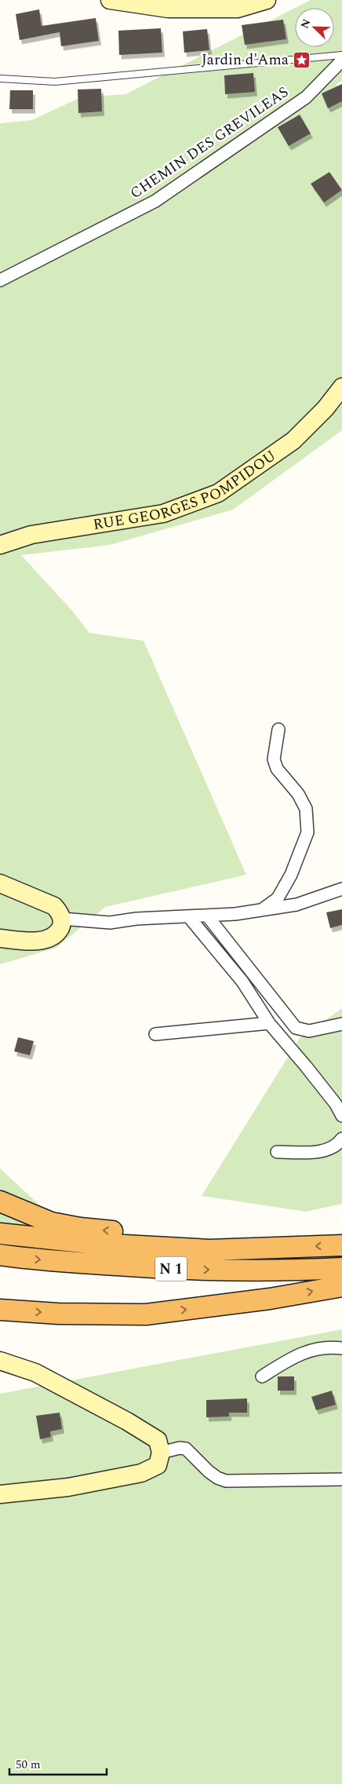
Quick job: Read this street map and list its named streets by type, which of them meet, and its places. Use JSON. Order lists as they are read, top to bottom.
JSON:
{
  "streets": {
    "highway": ["N 1"],
    "main road": ["RUE GEORGES POMPIDOU"],
    "street": ["CHEMIN DES GREVILEAS"]
  },
  "places": {
    "place": ["Jardin d'Ama"]
  },
  "scale_bar": "50 m",
  "north": "top left"
}
